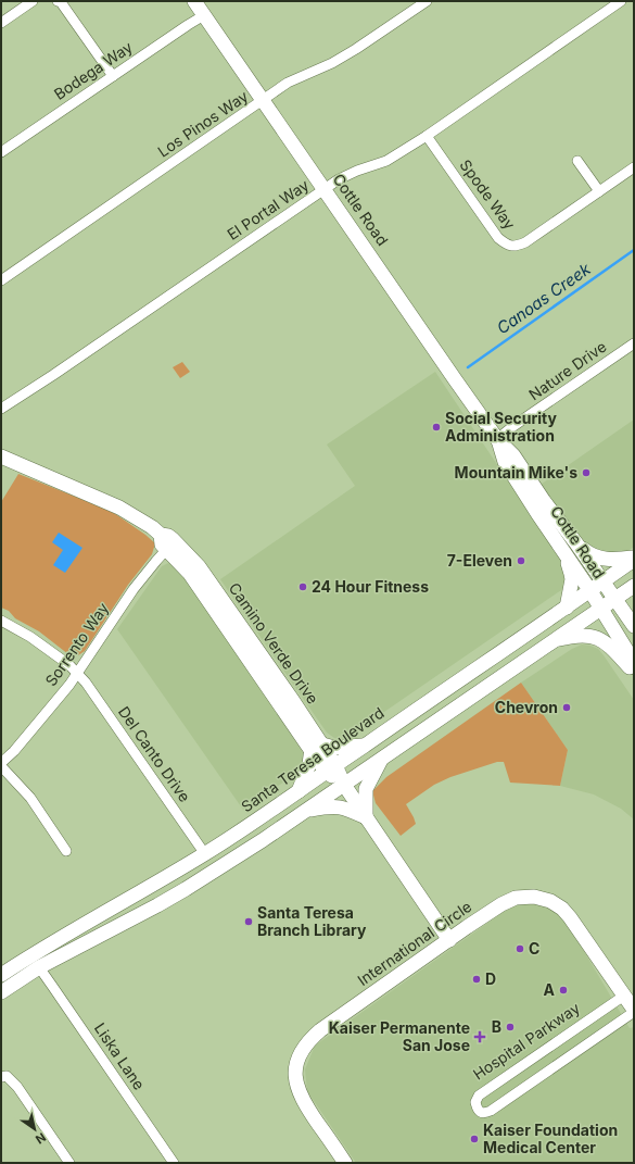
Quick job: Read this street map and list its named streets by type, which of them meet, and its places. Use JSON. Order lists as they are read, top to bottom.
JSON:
{
  "streets": {
    "street": [
      "Bodega Way",
      "Los Pinos Way",
      "Spode Way",
      "El Portal Way",
      "Cottle Road",
      "Nature Drive",
      "Camino Verde Drive",
      "Sorrento Way",
      "Del Canto Drive",
      "Santa Teresa Boulevard",
      "International Circle",
      "Hospital Parkway",
      "Liska Lane"
    ]
  },
  "crossings": [
    ["Bodega Way", "Cottle Road"],
    ["Los Pinos Way", "Cottle Road"],
    ["Spode Way", "El Portal Way"],
    ["El Portal Way", "Cottle Road"],
    ["Cottle Road", "Nature Drive"],
    ["Cottle Road", "Santa Teresa Boulevard"],
    ["Camino Verde Drive", "Sorrento Way"],
    ["Camino Verde Drive", "Santa Teresa Boulevard"],
    ["Camino Verde Drive", "International Circle"],
    ["Sorrento Way", "Del Canto Drive"],
    ["Del Canto Drive", "Santa Teresa Boulevard"],
    ["International Circle", "Hospital Parkway"]
  ],
  "water": ["Canoas Creek"],
  "places": {
    "other": [
      "Social Security Administration",
      "Mountain Mike's",
      "7-Eleven",
      "24 Hour Fitness",
      "Chevron",
      "Santa Teresa Branch Library",
      "C",
      "D",
      "A",
      "B",
      "Kaiser Foundation Medical Center"
    ],
    "health": ["Kaiser Permanente San Jose"]
  },
  "north": "bottom right"
}
